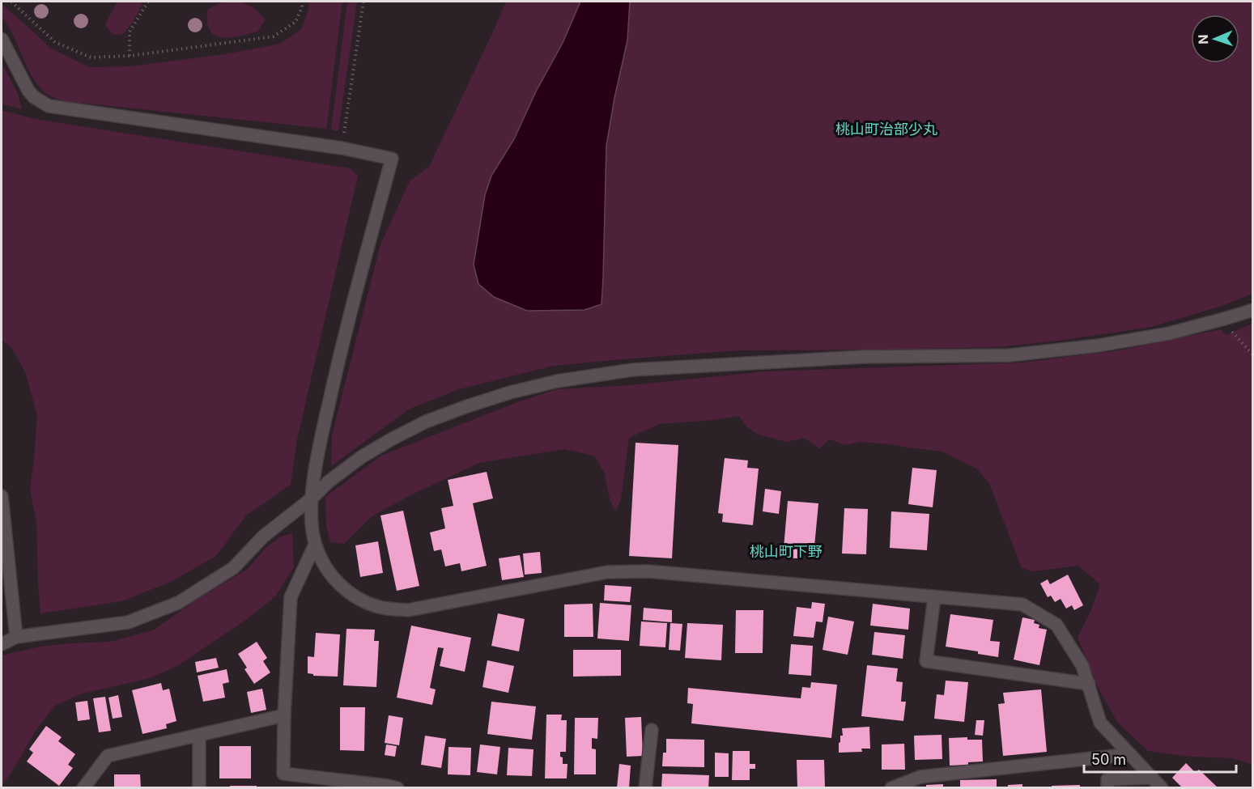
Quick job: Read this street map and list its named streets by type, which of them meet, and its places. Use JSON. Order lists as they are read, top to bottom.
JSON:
{
  "districts": ["桃山町治部少丸", "桃山町下野"],
  "scale_bar": "50 m",
  "north": "left"
}
